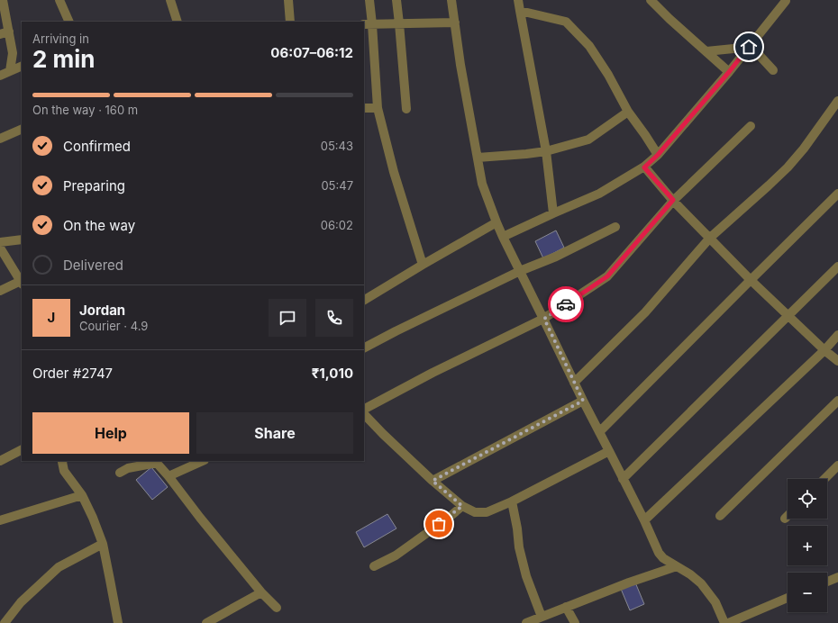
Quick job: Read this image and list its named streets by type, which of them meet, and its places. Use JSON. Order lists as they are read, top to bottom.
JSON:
{
  "page": {
    "heading": ["2 min", "Arriving in", "06:07–06:12"],
    "panel": [
      "Jordan",
      "Courier · 4.9",
      "Order #2747",
      "₹1,010"
    ],
    "bar": "On the way · 160 m",
    "list": [
      ["Confirmed", "05:43"],
      ["Preparing", "05:47"],
      ["On the way", "06:02"],
      "Delivered"
    ],
    "round": "J",
    "buttons": ["Help", "Share"],
    "map_buttons": ["+", "−"]
  }
}
